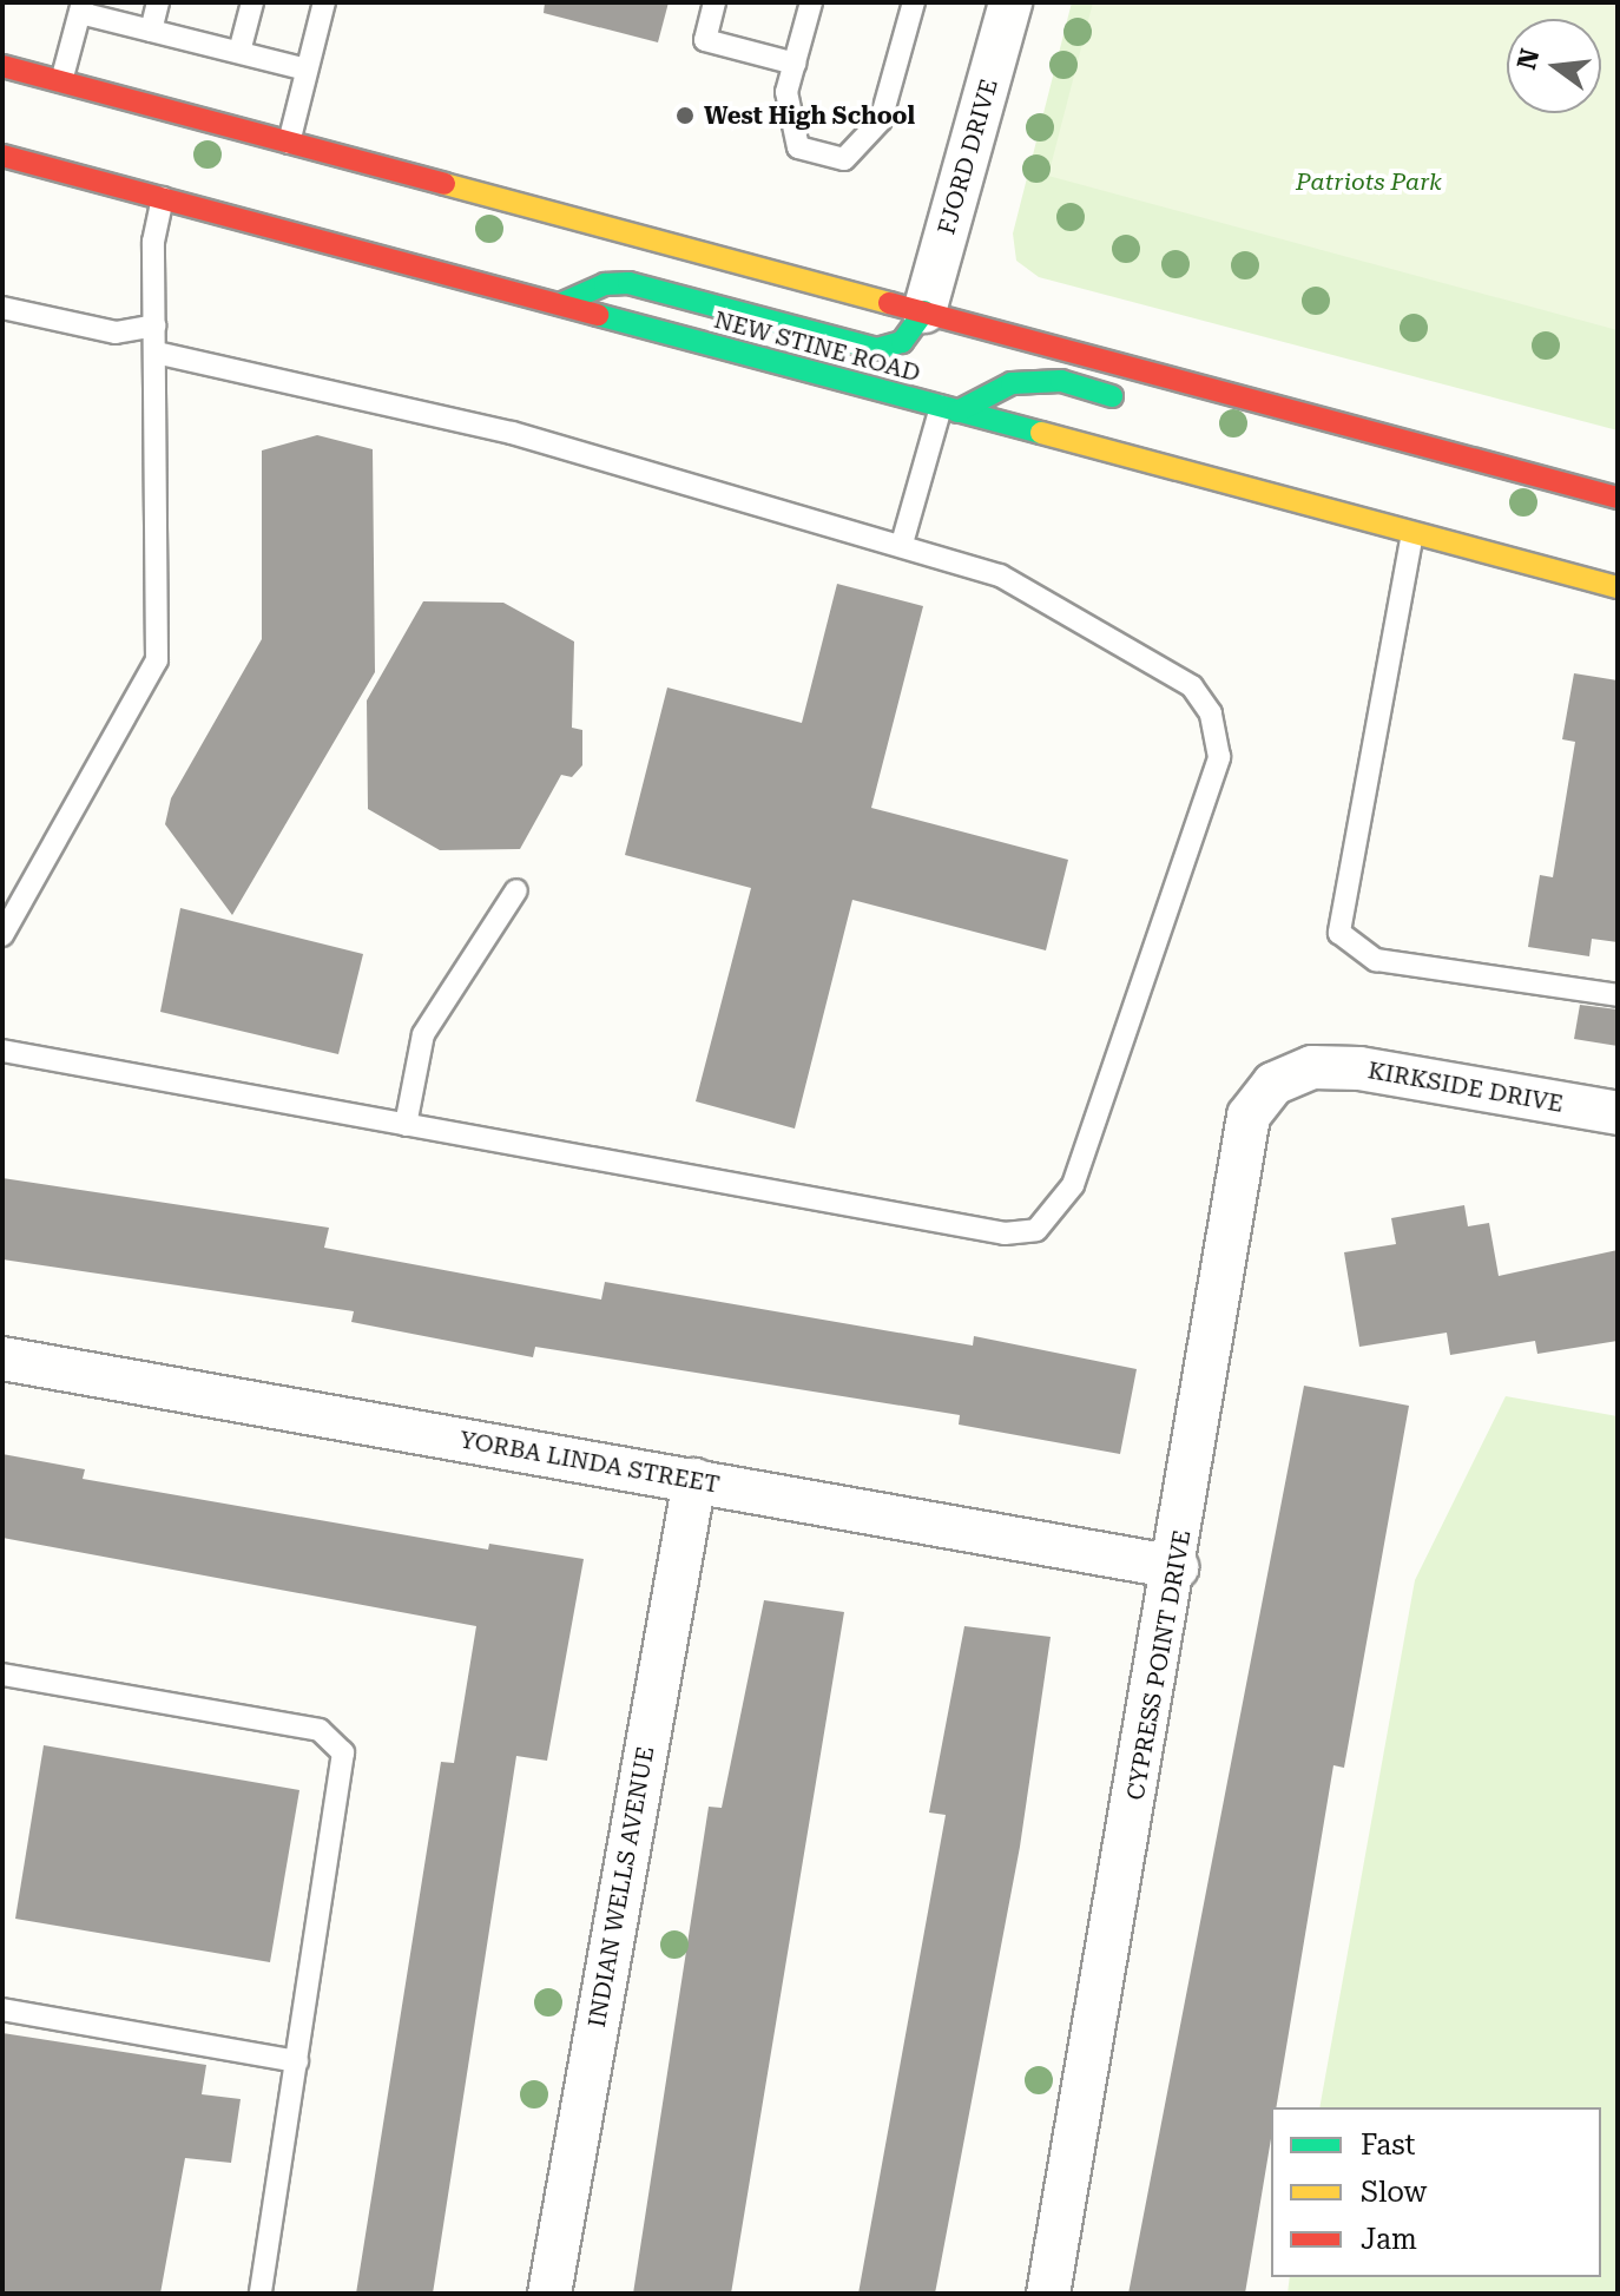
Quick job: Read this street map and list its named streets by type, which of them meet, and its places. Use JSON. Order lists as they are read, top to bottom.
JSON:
{
  "streets": {
    "main road": ["NEW STINE ROAD"],
    "street": [
      "FJORD DRIVE",
      "KIRKSIDE DRIVE",
      "YORBA LINDA STREET",
      "CYPRESS POINT DRIVE",
      "INDIAN WELLS AVENUE"
    ]
  },
  "crossings": [
    ["KIRKSIDE DRIVE", "CYPRESS POINT DRIVE"],
    ["YORBA LINDA STREET", "CYPRESS POINT DRIVE"],
    ["YORBA LINDA STREET", "INDIAN WELLS AVENUE"]
  ],
  "parks": ["Patriots Park"],
  "places": ["West High School"],
  "legend": ["Fast", "Slow", "Jam"],
  "north": "left"
}
